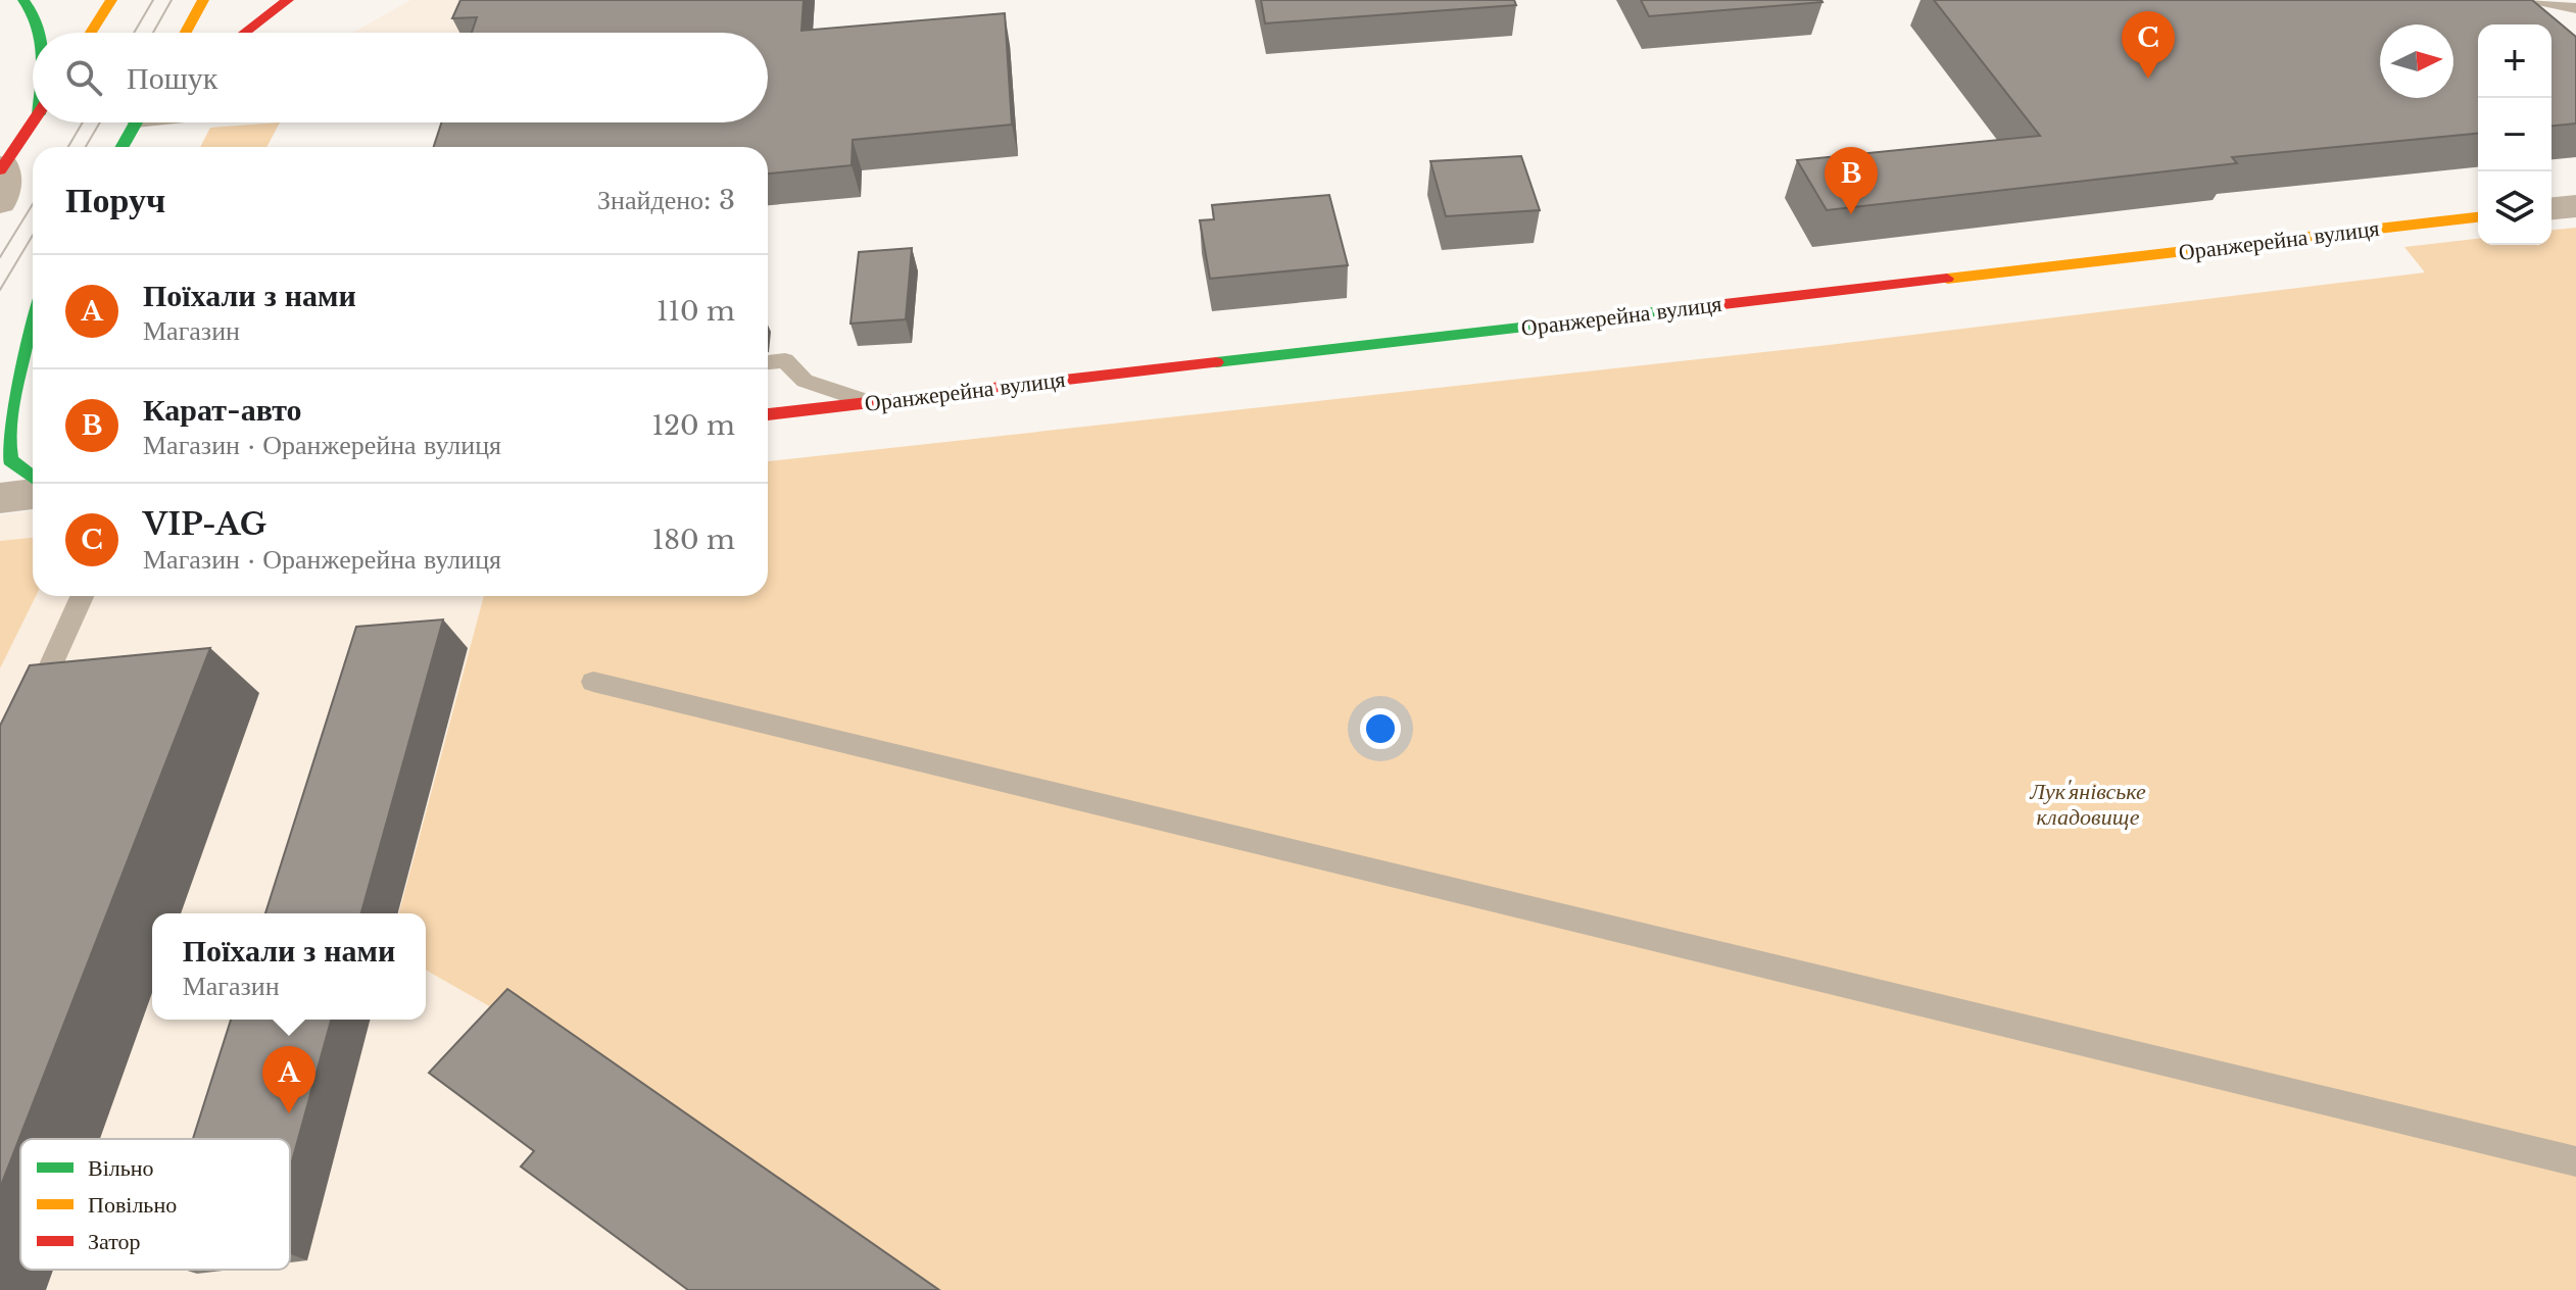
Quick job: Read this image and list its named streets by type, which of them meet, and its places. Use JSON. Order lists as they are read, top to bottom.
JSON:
{
  "streets": {
    "street": ["Оранжерейна вулиця"]
  },
  "parks": ["Лукʼянівське кладовище"],
  "legend": ["Вільно", "Повільно", "Затор"],
  "north": "right",
  "page": {
    "pins": ["C", "B", "A"],
    "map_buttons": ["+", "−"],
    "search": "Пошук",
    "heading": ["Поруч", "Знайдено: 3"],
    "list": [
      {
        "mark": "A",
        "name": "Поїхали з нами",
        "note": "Магазин",
        "value": "110 m"
      },
      {
        "mark": "B",
        "name": "Карат-авто",
        "note": "Магазин · Оранжерейна вулиця",
        "value": "120 m"
      },
      {
        "mark": "C",
        "name": "VIP-AG",
        "note": "Магазин · Оранжерейна вулиця",
        "value": "180 m"
      }
    ],
    "popup": ["Поїхали з нами", "Магазин"]
  }
}
